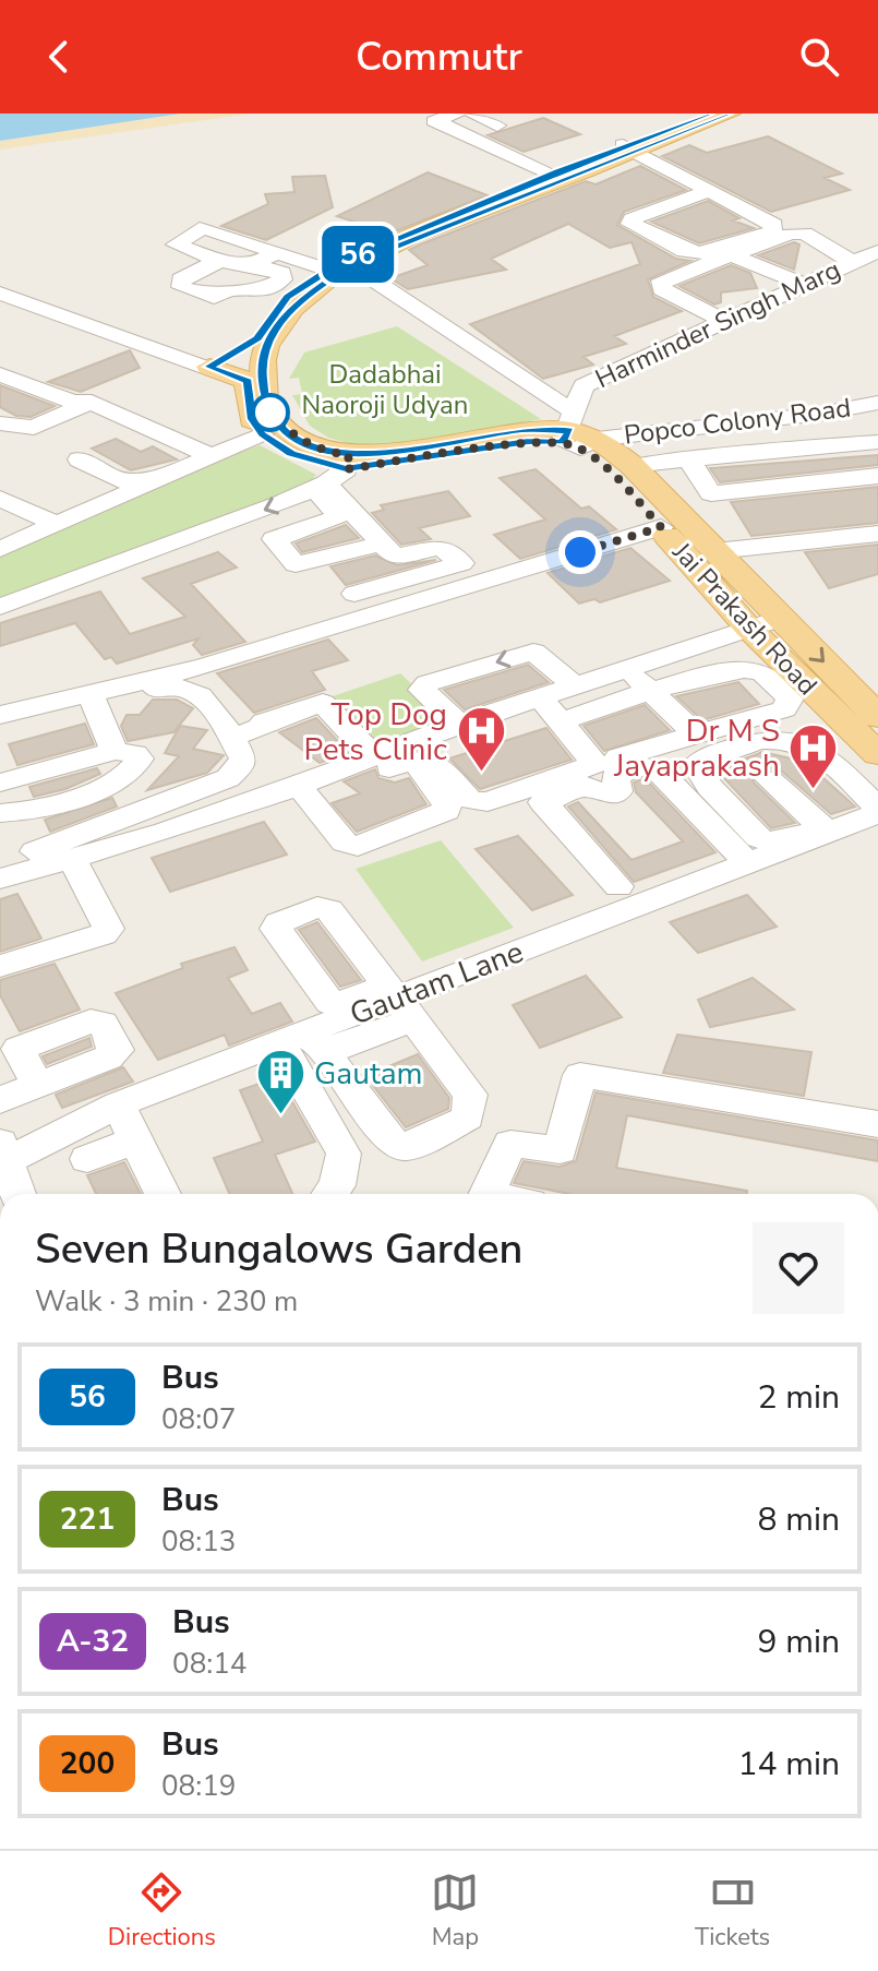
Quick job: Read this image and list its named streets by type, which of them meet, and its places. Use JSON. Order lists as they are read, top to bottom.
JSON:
{
  "streets": {
    "main road": ["Jai Prakash Road"],
    "street": ["Harminder Singh Marg", "Popco Colony Road", "Gautam Lane"]
  },
  "crossings": [
    ["Harminder Singh Marg", "Popco Colony Road"],
    ["Harminder Singh Marg", "Jai Prakash Road"],
    ["Popco Colony Road", "Jai Prakash Road"]
  ],
  "parks": ["Dadabhai Naoroji Udyan"],
  "places": {
    "hospital": ["Top Dog Pets Clinic", "Dr M S Jayaprakash"],
    "building": ["Gautam"]
  },
  "lines": ["bus line 56"],
  "page": {
    "header": "Commutr",
    "on_map": "56",
    "heading": ["Seven Bungalows Garden", "Walk · 3 min · 230 m"],
    "list": [
      {
        "mark": "56",
        "name": "Bus",
        "note": "08:07",
        "value": "2 min"
      },
      {
        "mark": "221",
        "name": "Bus",
        "note": "08:13",
        "value": "8 min"
      },
      {
        "mark": "A-32",
        "name": "Bus",
        "note": "08:14",
        "value": "9 min"
      },
      {
        "mark": "200",
        "name": "Bus",
        "note": "08:19",
        "value": "14 min"
      }
    ],
    "tabs": ["Directions", "Map", "Tickets"]
  }
}
